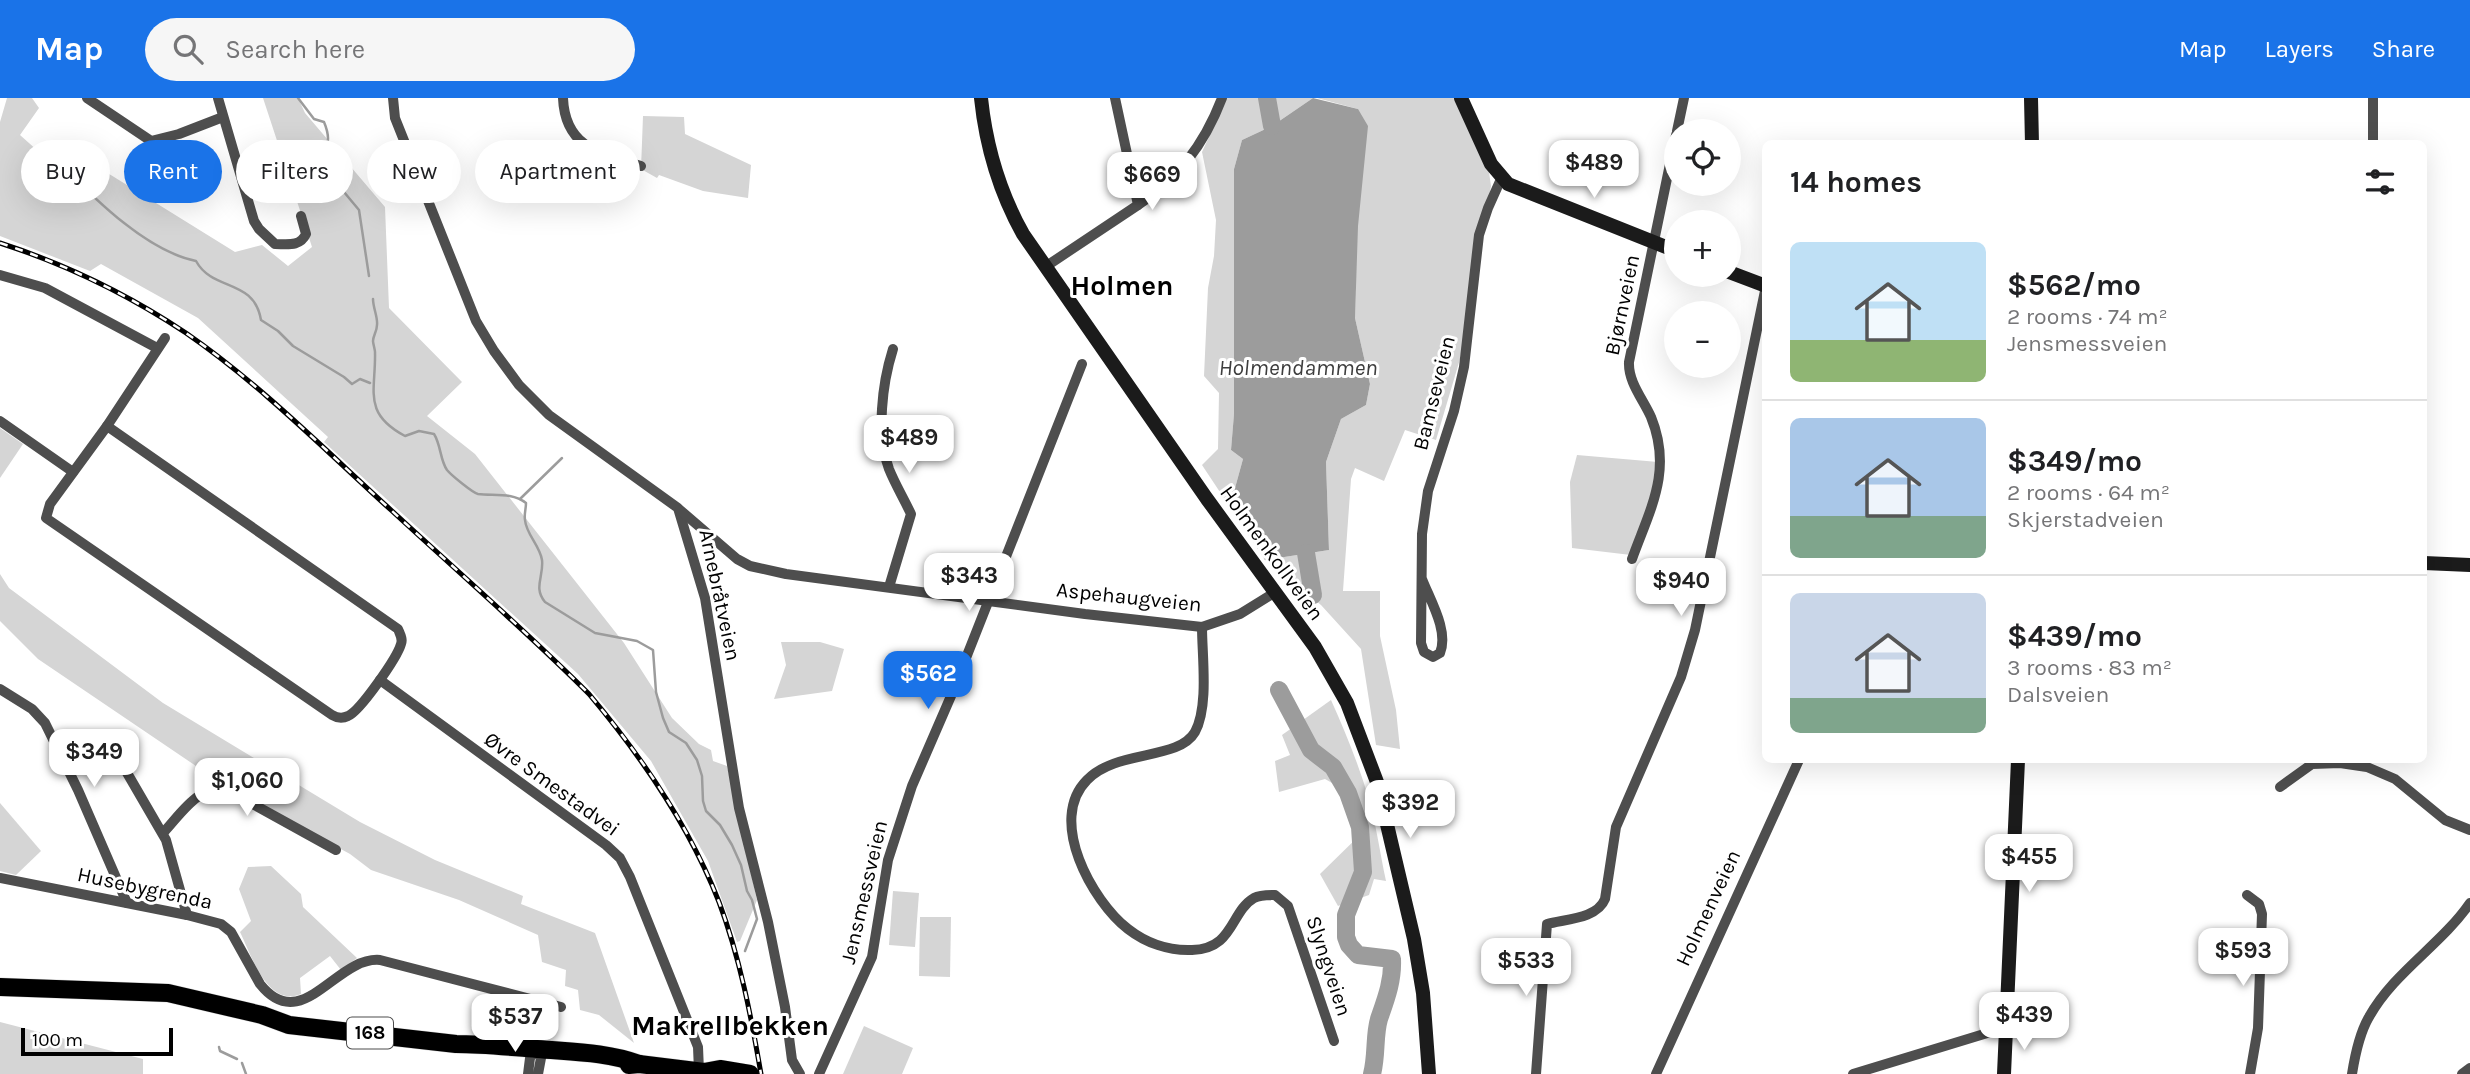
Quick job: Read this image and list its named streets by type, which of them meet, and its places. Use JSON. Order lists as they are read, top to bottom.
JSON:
{
  "streets": {
    "main road": ["Holmenkollveien", "168"],
    "street": [
      "Bjørnveien",
      "Bamseveien",
      "Arnebråtveien",
      "Aspehaugveien",
      "Øvre Smestadvei",
      "Husebygrenda",
      "Jensmessveien",
      "Holmenveien",
      "Slyngveien"
    ]
  },
  "crossings": [
    ["Holmenkollveien", "Aspehaugveien"],
    ["Arnebråtveien", "Aspehaugveien"],
    ["Aspehaugveien", "Jensmessveien"],
    ["Aspehaugveien", "Slyngveien"],
    ["Øvre Smestadvei", "168"]
  ],
  "districts": ["Holmen", "Makrellbekken"],
  "water": ["Holmendammen"],
  "scale_bar": "100 m",
  "page": {
    "header": "Map",
    "search": "Search here",
    "nav": ["Map", "Layers", "Share"],
    "map_buttons": ["+", "−"],
    "price": [
      "$489",
      "$669",
      "$489",
      "$343",
      "$940",
      "$562",
      "$349",
      "$1,060",
      "$392",
      "$455",
      "$593",
      "$533",
      "$439",
      "$537"
    ],
    "chip": [
      "Buy",
      "Rent",
      "Filters",
      "New",
      "Apartment"
    ],
    "heading": "14 homes",
    "list": [
      {
        "name": "$562/mo",
        "note": "2 rooms · 74 m² · Jensmessveien"
      },
      {
        "name": "$349/mo",
        "note": "2 rooms · 64 m² · Skjerstadveien"
      },
      {
        "name": "$439/mo",
        "note": "3 rooms · 83 m² · Dalsveien"
      }
    ],
    "scale": "100 m"
  }
}
